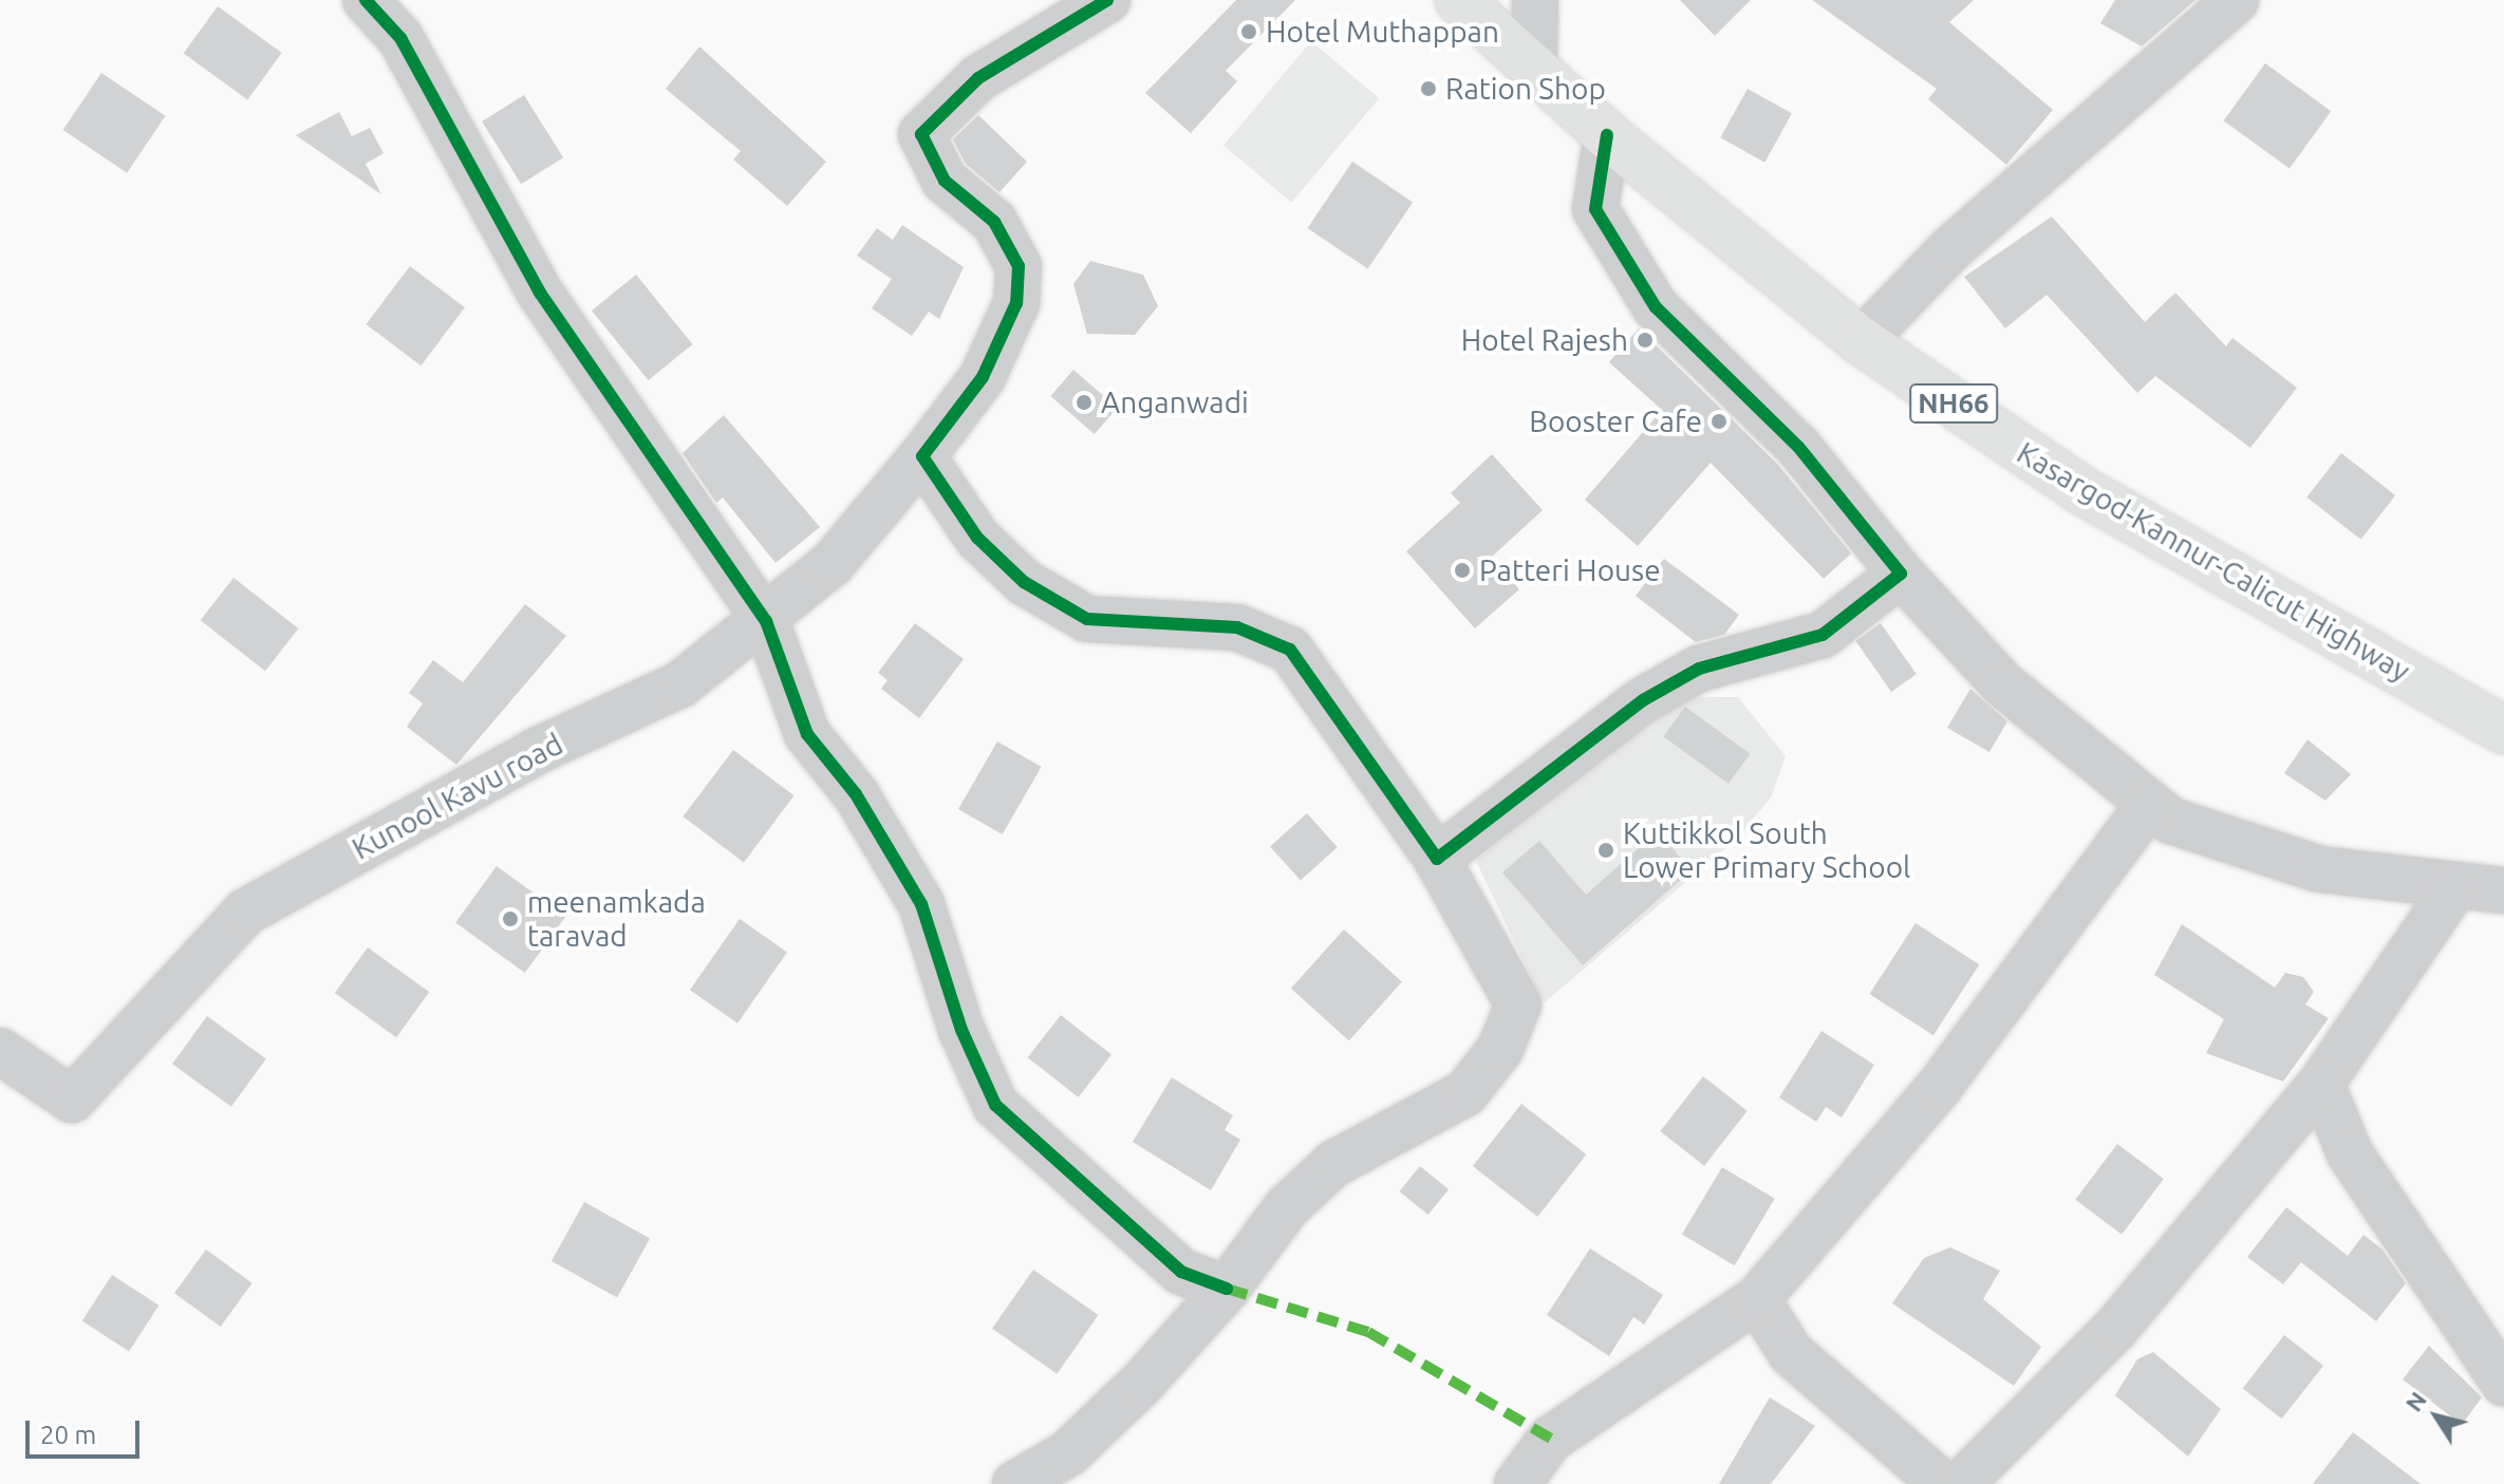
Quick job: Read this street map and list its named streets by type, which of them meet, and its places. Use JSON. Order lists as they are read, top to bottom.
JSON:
{
  "streets": {
    "highway": ["NH66", "Kasargod-Kannur-Calicut Highway"],
    "street": ["Kunool Kavu road"]
  },
  "places": [
    "Hotel Muthappan",
    "Ration Shop",
    "Hotel Rajesh",
    "Anganwadi",
    "Booster Cafe",
    "Patteri House",
    "Kuttikkol South Lower Primary School",
    "meenamkada taravad"
  ],
  "scale_bar": "20 m",
  "north": "top left"
}
